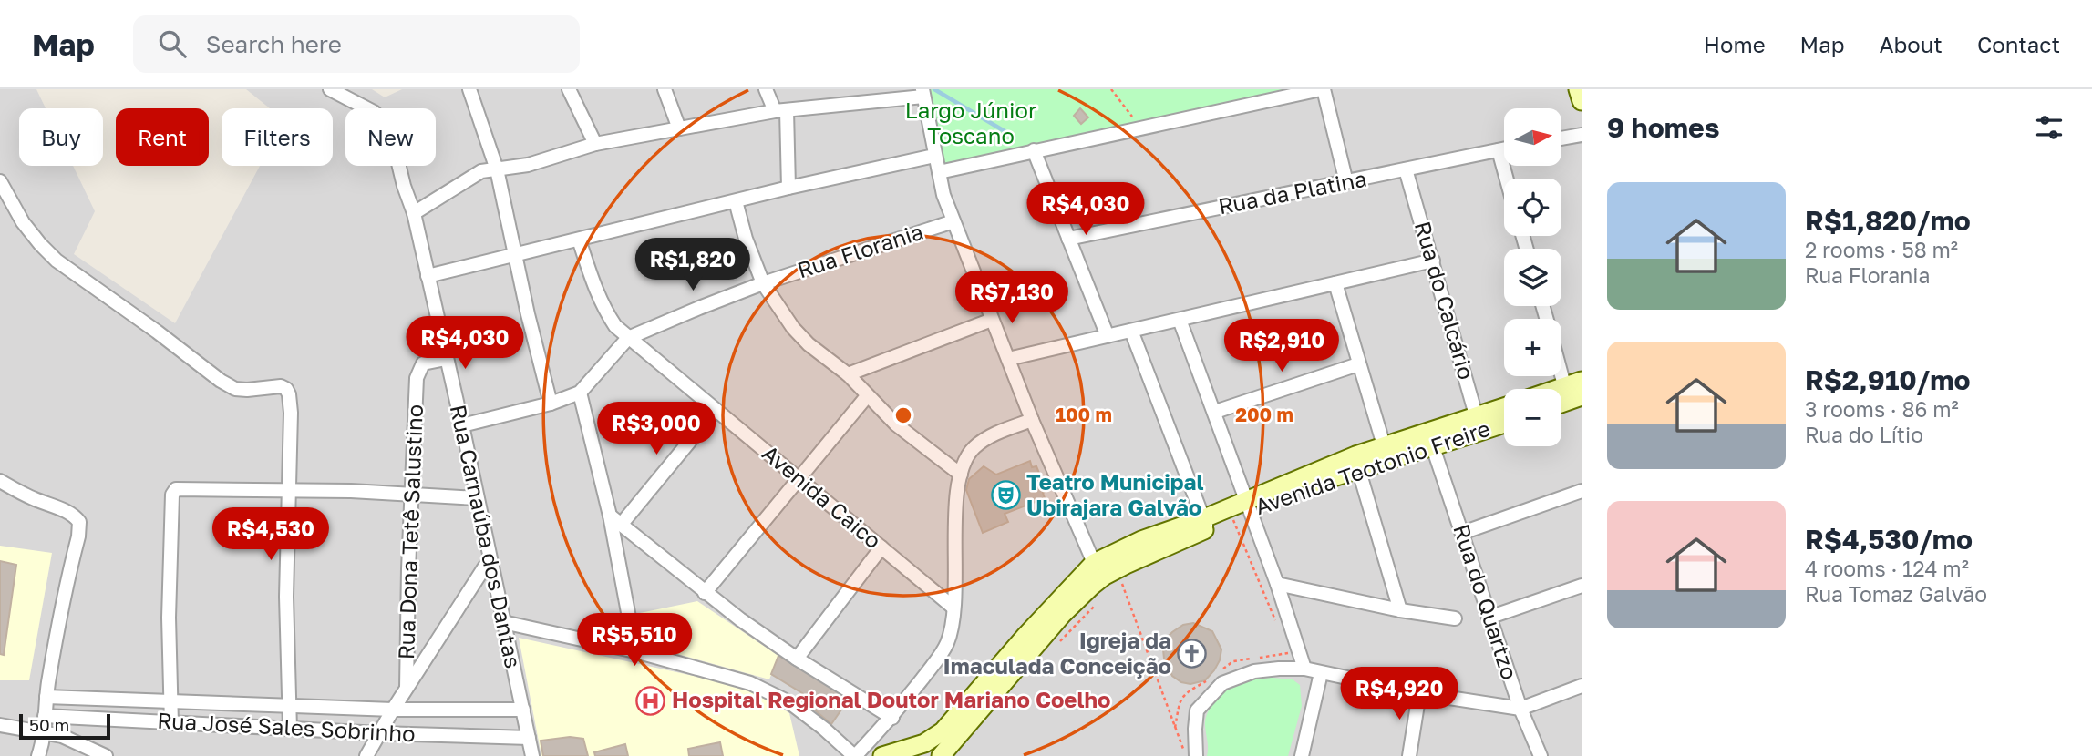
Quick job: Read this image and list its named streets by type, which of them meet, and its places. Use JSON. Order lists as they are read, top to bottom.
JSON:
{
  "streets": {
    "street": [
      "Rua da Platina",
      "Rua Florania",
      "Rua do Calcário",
      "Avenida Teotonio Freire",
      "Avenida Caico",
      "Rua Dona Tetê Salustino",
      "Rua Carnaúba dos Dantas",
      "Rua do Quartzo",
      "Rua José Sales Sobrinho"
    ]
  },
  "crossings": [
    ["Rua da Platina", "Rua do Calcário"],
    ["Rua Florania", "Avenida Caico"],
    ["Rua Florania", "Rua Carnaúba dos Dantas"],
    ["Rua do Calcário", "Avenida Teotonio Freire"],
    ["Avenida Teotonio Freire", "Rua do Quartzo"],
    ["Rua Dona Tetê Salustino", "Rua Carnaúba dos Dantas"],
    ["Rua Carnaúba dos Dantas", "Rua José Sales Sobrinho"]
  ],
  "parks": ["Largo Júnior Toscano"],
  "places": {
    "theatre": ["Teatro Municipal Ubirajara Galvão"],
    "church": ["Igreja da Imaculada Conceição"],
    "hospital": ["Hospital Regional Doutor Mariano Coelho"]
  },
  "scale_bar": "50 m",
  "north": "right",
  "page": {
    "header": "Map",
    "search": "Search here",
    "nav": [
      "Home",
      "Map",
      "About",
      "Contact"
    ],
    "heading": "9 homes",
    "map_buttons": ["+", "−"],
    "chip": [
      "Buy",
      "Rent",
      "Filters",
      "New"
    ],
    "list": [
      {
        "name": "R$1,820/mo",
        "note": "2 rooms · 58 m² · Rua Florania"
      },
      {
        "name": "R$2,910/mo",
        "note": "3 rooms · 86 m² · Rua do Lítio"
      },
      {
        "name": "R$4,530/mo",
        "note": "4 rooms · 124 m² · Rua Tomaz Galvão"
      }
    ],
    "price": [
      "R$4,030",
      "R$1,820",
      "R$7,130",
      "R$4,030",
      "R$2,910",
      "R$3,000",
      "R$4,530",
      "R$5,510",
      "R$4,920"
    ],
    "scale": "50 m"
  },
  "rings": ["100 m", "200 m"]
}
